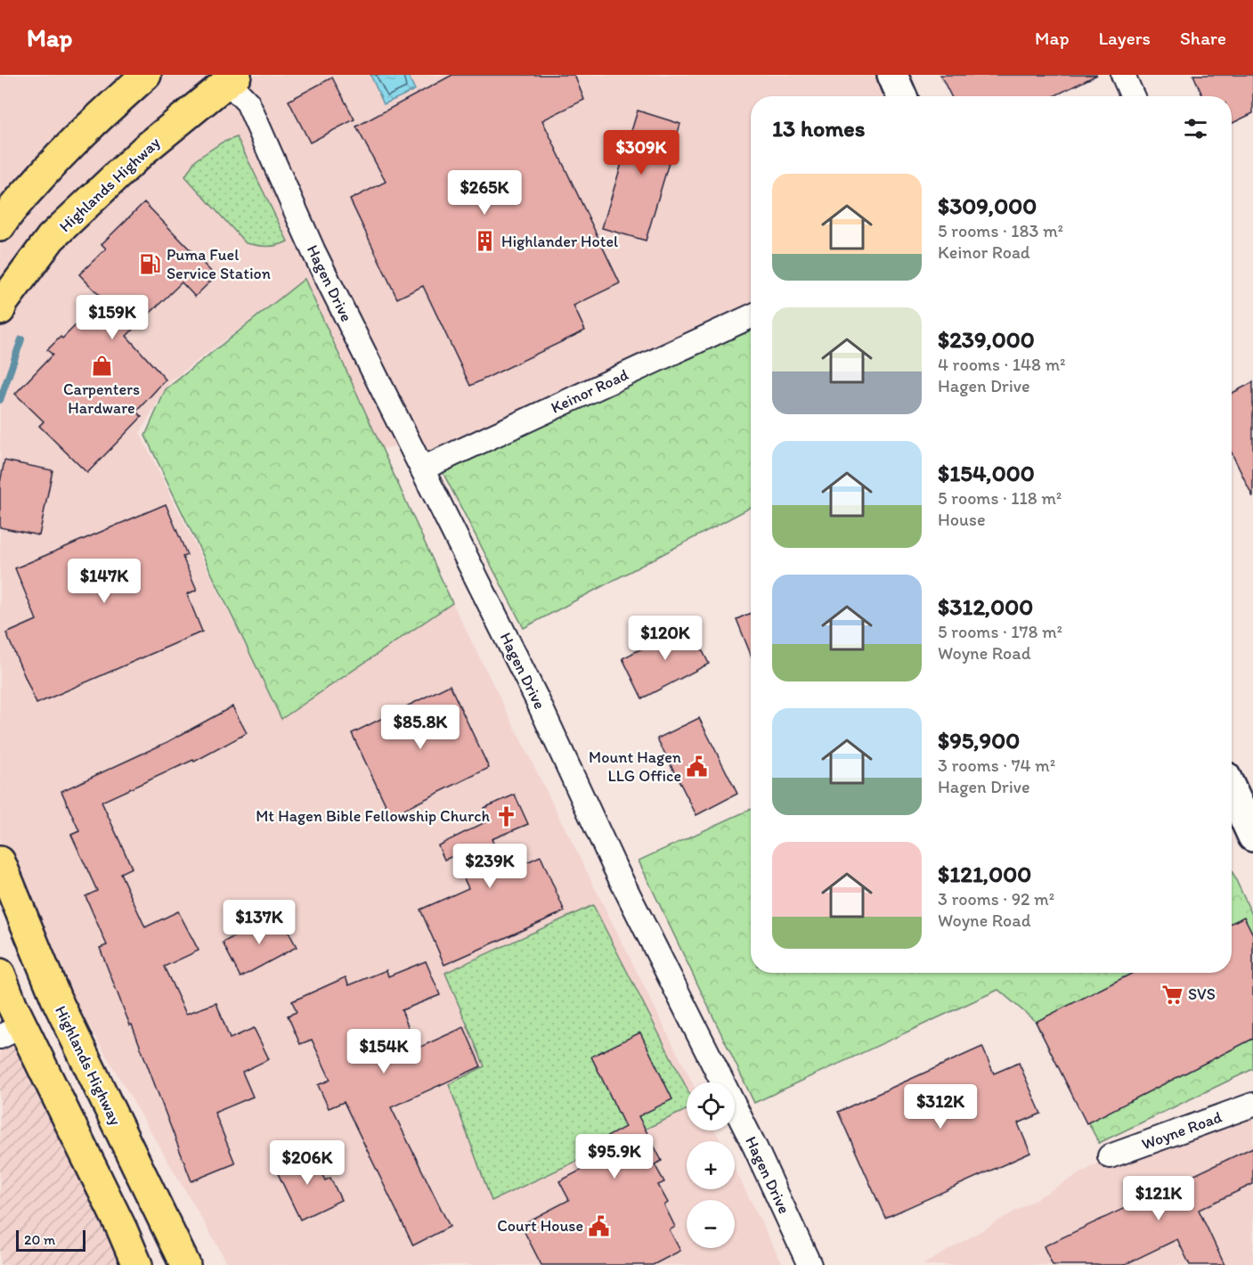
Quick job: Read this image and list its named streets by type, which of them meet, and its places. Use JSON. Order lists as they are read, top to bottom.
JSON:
{
  "streets": {
    "main road": ["Highlands Highway"],
    "street": ["Hagen Drive", "Keinor Road", "Woyne Road"]
  },
  "crossings": [
    ["Highlands Highway", "Hagen Drive"],
    ["Hagen Drive", "Keinor Road"]
  ],
  "places": {
    "building": ["Highlander Hotel"],
    "fuel station": ["Puma Fuel Service Station"],
    "shop": ["Carpenters Hardware"],
    "public building": ["Mount Hagen LLG Office", "Court House"],
    "church": ["Mt Hagen Bible Fellowship Church"],
    "supermarket": ["SVS"]
  },
  "scale_bar": "20 m",
  "page": {
    "header": "Map",
    "nav": ["Map", "Layers", "Share"],
    "heading": "13 homes",
    "price": [
      "$309K",
      "$265K",
      "$159K",
      "$147K",
      "$120K",
      "$85.8K",
      "$239K",
      "$137K",
      "$154K",
      "$312K",
      "$95.9K",
      "$206K",
      "$121K"
    ],
    "list": [
      {
        "name": "$309,000",
        "note": "5 rooms · 183 m² · Keinor Road"
      },
      {
        "name": "$239,000",
        "note": "4 rooms · 148 m² · Hagen Drive"
      },
      {
        "name": "$154,000",
        "note": "5 rooms · 118 m² · House"
      },
      {
        "name": "$312,000",
        "note": "5 rooms · 178 m² · Woyne Road"
      },
      {
        "name": "$95,900",
        "note": "3 rooms · 74 m² · Hagen Drive"
      },
      {
        "name": "$121,000",
        "note": "3 rooms · 92 m² · Woyne Road"
      }
    ],
    "map_buttons": ["+", "−"],
    "scale": "20 m"
  }
}
